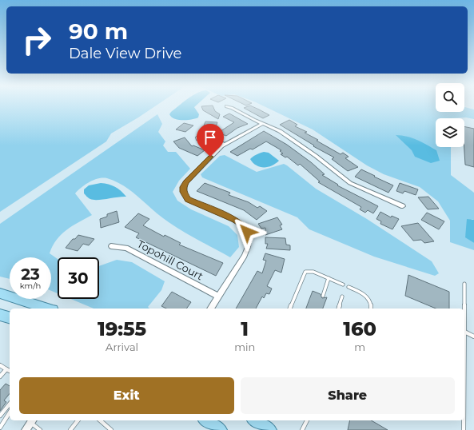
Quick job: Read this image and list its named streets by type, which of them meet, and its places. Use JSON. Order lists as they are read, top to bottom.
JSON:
{
  "streets": {
    "street": ["Topohill Court"]
  },
  "page": {
    "turn": ["90 m", "Dale View Drive"],
    "speed": "23 km/h",
    "limit": "30",
    "eta": [
      "19:55",
      "Arrival",
      "1",
      "min",
      "160",
      "m"
    ],
    "buttons": ["Exit", "Share"]
  }
}
